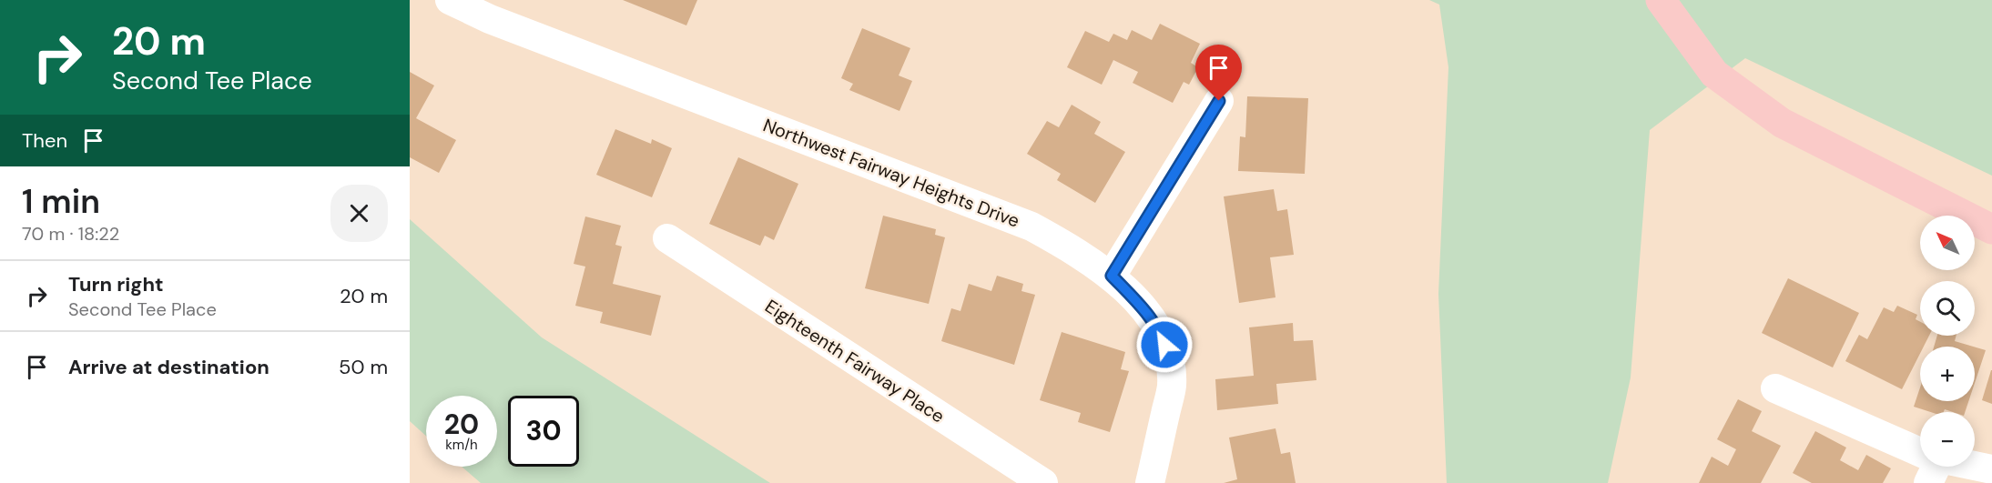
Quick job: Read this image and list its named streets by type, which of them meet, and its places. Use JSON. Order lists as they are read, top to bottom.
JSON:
{
  "streets": {
    "street": ["Northwest Fairway Heights Drive", "Eighteenth Fairway Place"]
  },
  "north": "top left",
  "page": {
    "turn": ["20 m", "Second Tee Place"],
    "then": "Then",
    "heading": ["1 min", "70 m · 18:22"],
    "map_buttons": ["+", "−"],
    "list": [
      {
        "name": "Turn right",
        "note": "Second Tee Place",
        "value": "20 m"
      },
      {
        "name": "Arrive at destination",
        "value": "50 m"
      }
    ],
    "speed": "20 km/h",
    "limit": "30"
  }
}
